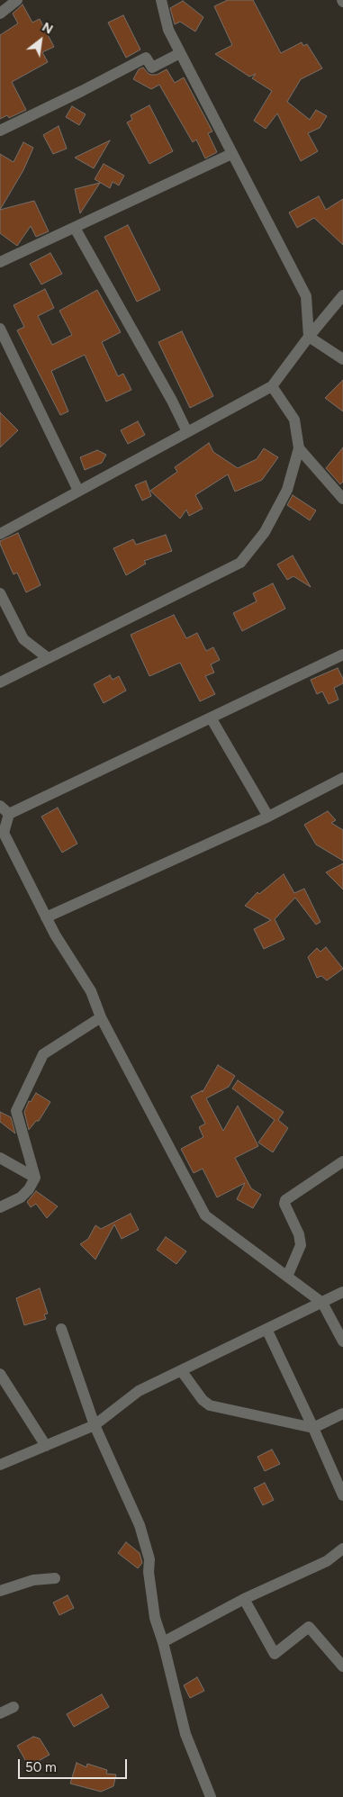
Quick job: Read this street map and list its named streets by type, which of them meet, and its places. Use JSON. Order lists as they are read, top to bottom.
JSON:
{
  "scale_bar": "50 m",
  "north": "top right"
}
